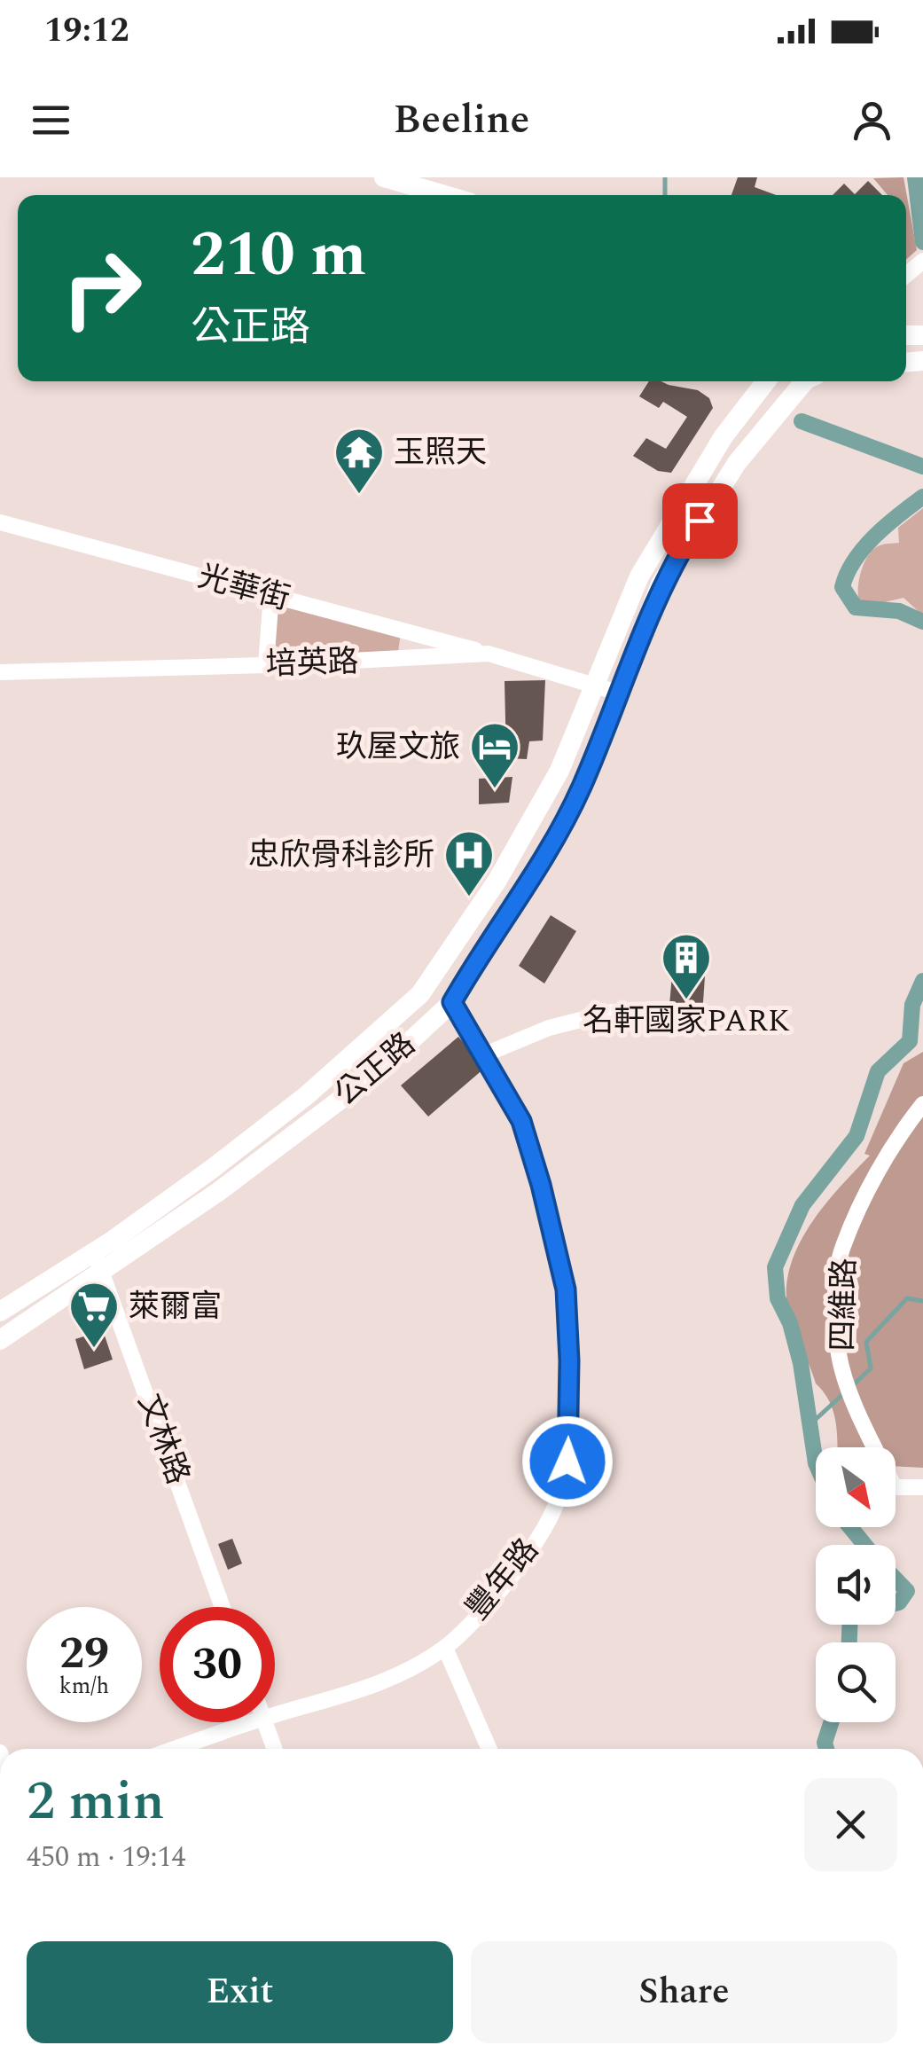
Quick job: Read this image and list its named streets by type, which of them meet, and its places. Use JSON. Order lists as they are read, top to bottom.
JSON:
{
  "streets": {
    "street": [
      "光華街",
      "培英路",
      "公正路",
      "四維路",
      "文林路",
      "豐年路"
    ]
  },
  "crossings": [
    ["光華街", "培英路"],
    ["培英路", "公正路"],
    ["公正路", "文林路"],
    ["公正路", "豐年路"]
  ],
  "places": {
    "temple": ["玉照天"],
    "hotel": ["玖屋文旅"],
    "hospital": ["忠欣骨科診所"],
    "building": ["名軒國家PARK"],
    "supermarket": ["萊爾富"]
  },
  "north": "bottom right",
  "page": {
    "status": "19:12",
    "header": "Beeline",
    "turn": ["210 m", "公正路"],
    "speed": "29 km/h",
    "limit": "30",
    "heading": ["2 min", "450 m · 19:14"],
    "buttons": ["Exit", "Share"]
  }
}
